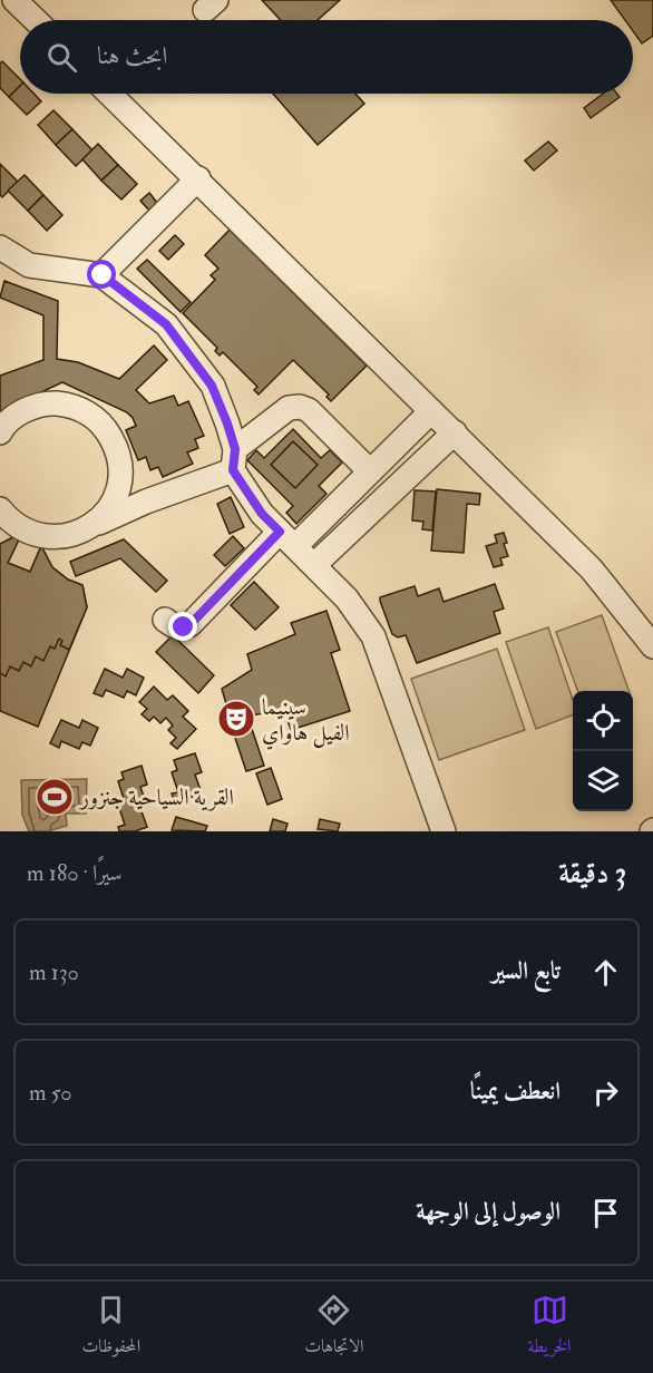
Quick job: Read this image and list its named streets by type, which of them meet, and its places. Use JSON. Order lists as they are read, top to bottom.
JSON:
{
  "places": {
    "theatre": ["سينيما الفيل هاواي"],
    "sports": ["القرية السياحية جنزور"]
  },
  "page": {
    "search": "ابحث هنا",
    "heading": ["3 دقيقة", "سيرًا · 180 m"],
    "list": [
      ["تابع السير", "130 m"],
      ["انعطف يمينًا", "50 m"],
      "الوصول إلى الوجهة"
    ],
    "nav": ["الخريطة", "الاتجاهات", "المحفوظات"]
  }
}
